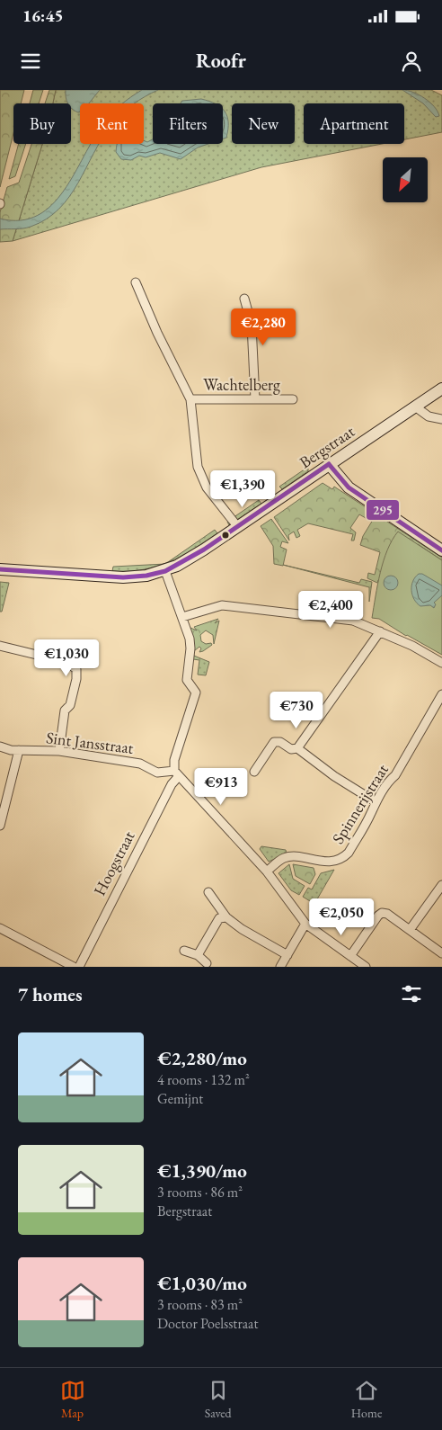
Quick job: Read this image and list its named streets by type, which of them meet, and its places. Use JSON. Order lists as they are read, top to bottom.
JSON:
{
  "streets": {
    "street": [
      "Wachtelberg",
      "Bergstraat",
      "Sint Jansstraat",
      "Spinnerijstraat",
      "Hoogstraat"
    ]
  },
  "crossings": [
    ["Sint Jansstraat", "Hoogstraat"]
  ],
  "lines": ["transit line 295"],
  "north": "bottom left",
  "page": {
    "status": "16:45",
    "header": "Roofr",
    "chip": [
      "Buy",
      "Rent",
      "Filters",
      "New",
      "Apartment"
    ],
    "price": [
      "€2,280",
      "€1,390",
      "€2,400",
      "€1,030",
      "€730",
      "€913",
      "€2,050"
    ],
    "heading": "7 homes",
    "list": [
      {
        "name": "€2,280/mo",
        "note": "4 rooms · 132 m² · Gemijnt"
      },
      {
        "name": "€1,390/mo",
        "note": "3 rooms · 86 m² · Bergstraat"
      },
      {
        "name": "€1,030/mo",
        "note": "3 rooms · 83 m² · Doctor Poelsstraat"
      }
    ],
    "tabs": ["Map", "Saved", "Home"]
  }
}
